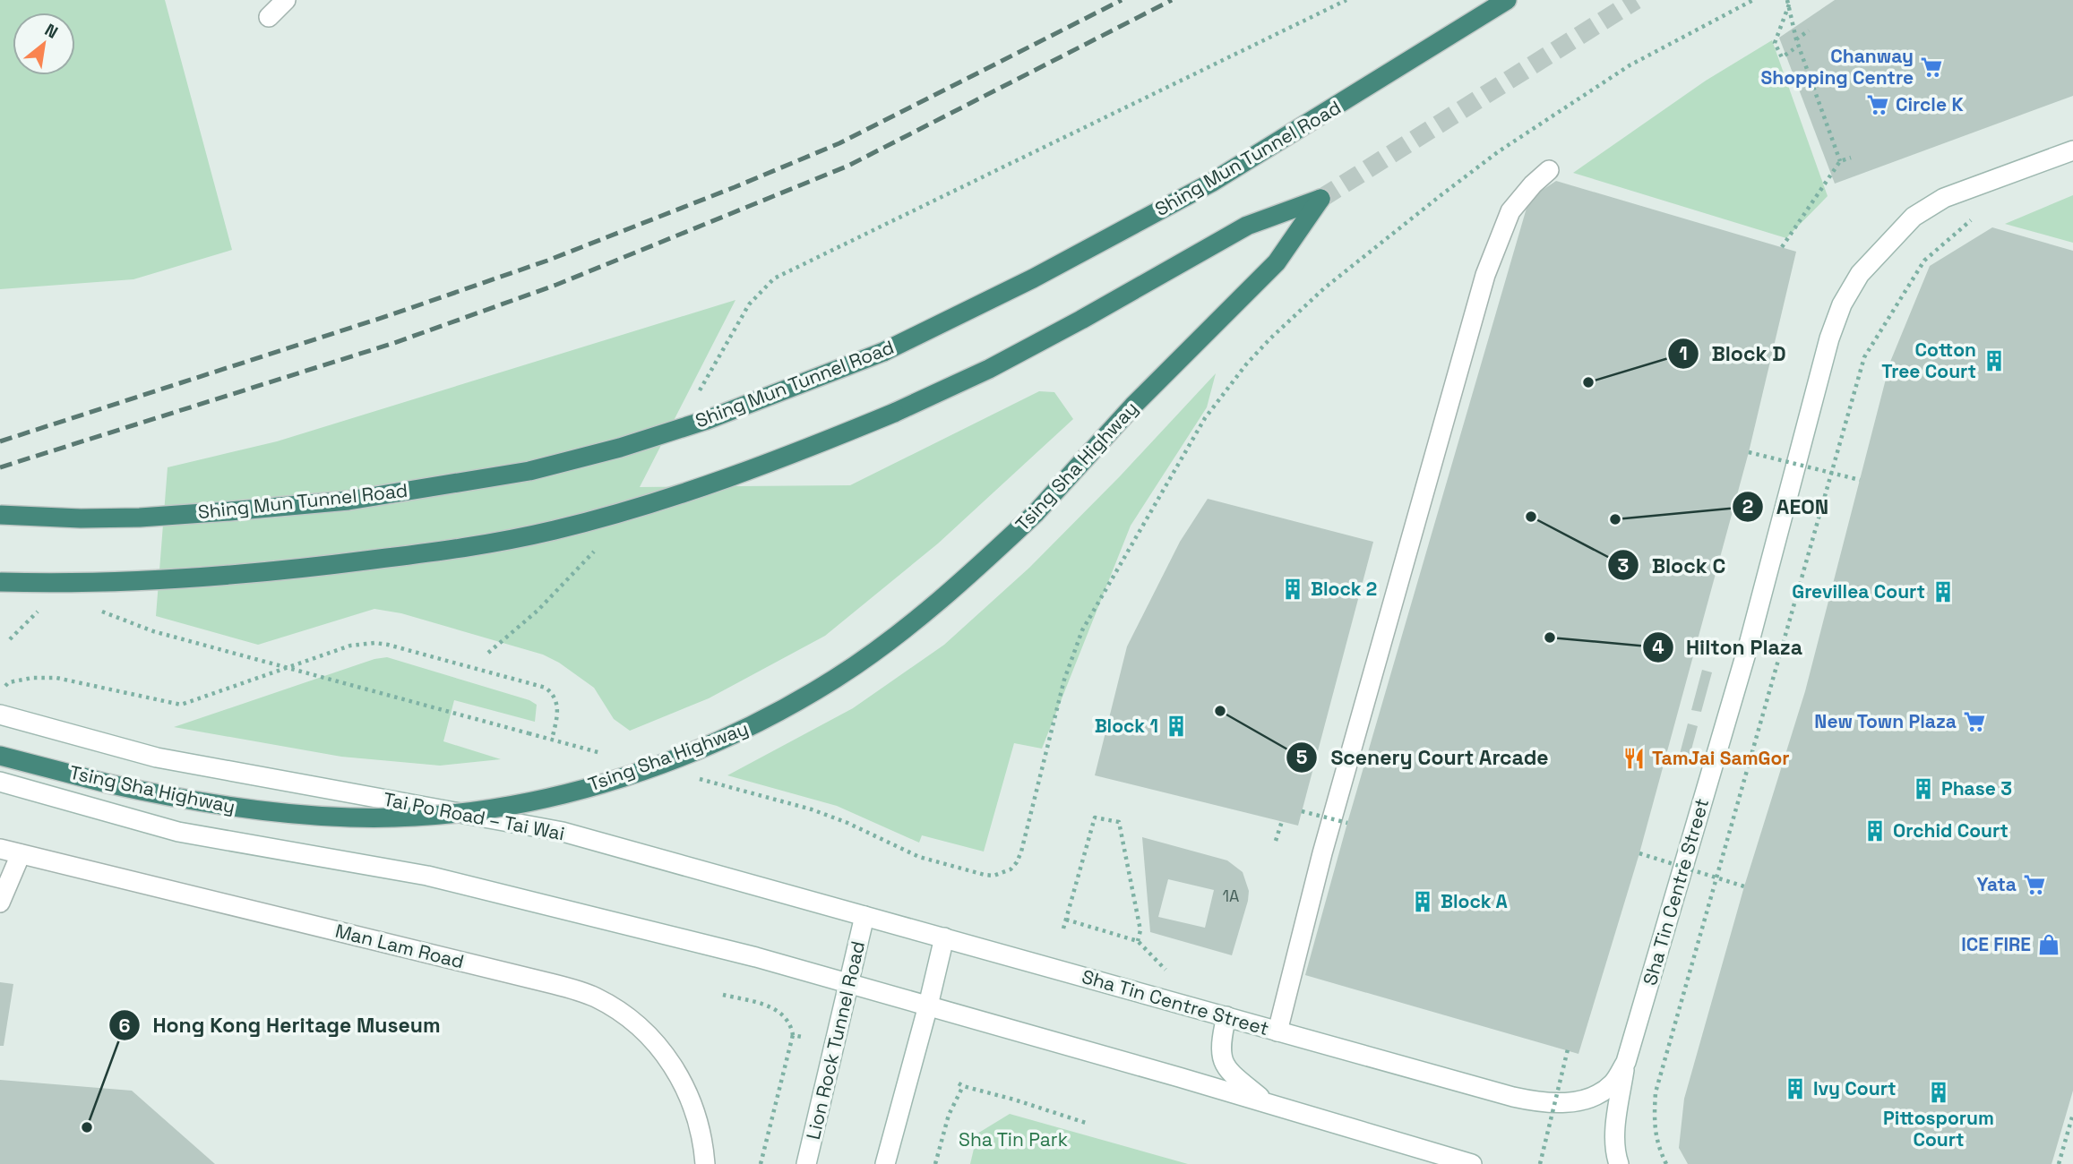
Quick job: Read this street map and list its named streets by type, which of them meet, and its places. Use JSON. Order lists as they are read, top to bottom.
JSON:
{
  "streets": {
    "highway": ["Shing Mun Tunnel Road", "Tsing Sha Highway"],
    "main road": [
      "Tai Po Road – Tai Wai",
      "Sha Tin Centre Street",
      "Man Lam Road",
      "Lion Rock Tunnel Road"
    ]
  },
  "crossings": [
    ["Tai Po Road – Tai Wai", "Sha Tin Centre Street"],
    ["Tai Po Road – Tai Wai", "Lion Rock Tunnel Road"]
  ],
  "parks": ["Sha Tin Park"],
  "places": {
    "supermarket": [
      "Chanway Shopping Centre",
      "Circle K",
      "New Town Plaza",
      "Yata"
    ],
    "building": [
      "Cotton Tree Court",
      "Block 2",
      "Grevillea Court",
      "Block 1",
      "Phase 3",
      "Orchid Court",
      "Block A",
      "Ivy Court",
      "Pittosporum Court"
    ],
    "other": [
      "Block D",
      "Block C",
      "AEON",
      "Hilton Plaza",
      "Scenery Court Arcade",
      "Hong Kong Heritage Museum"
    ],
    "restaurant": ["TamJai SamGor"],
    "shop": ["ICE FIRE"]
  },
  "house_numbers": ["1A"],
  "north": "top right"
}
